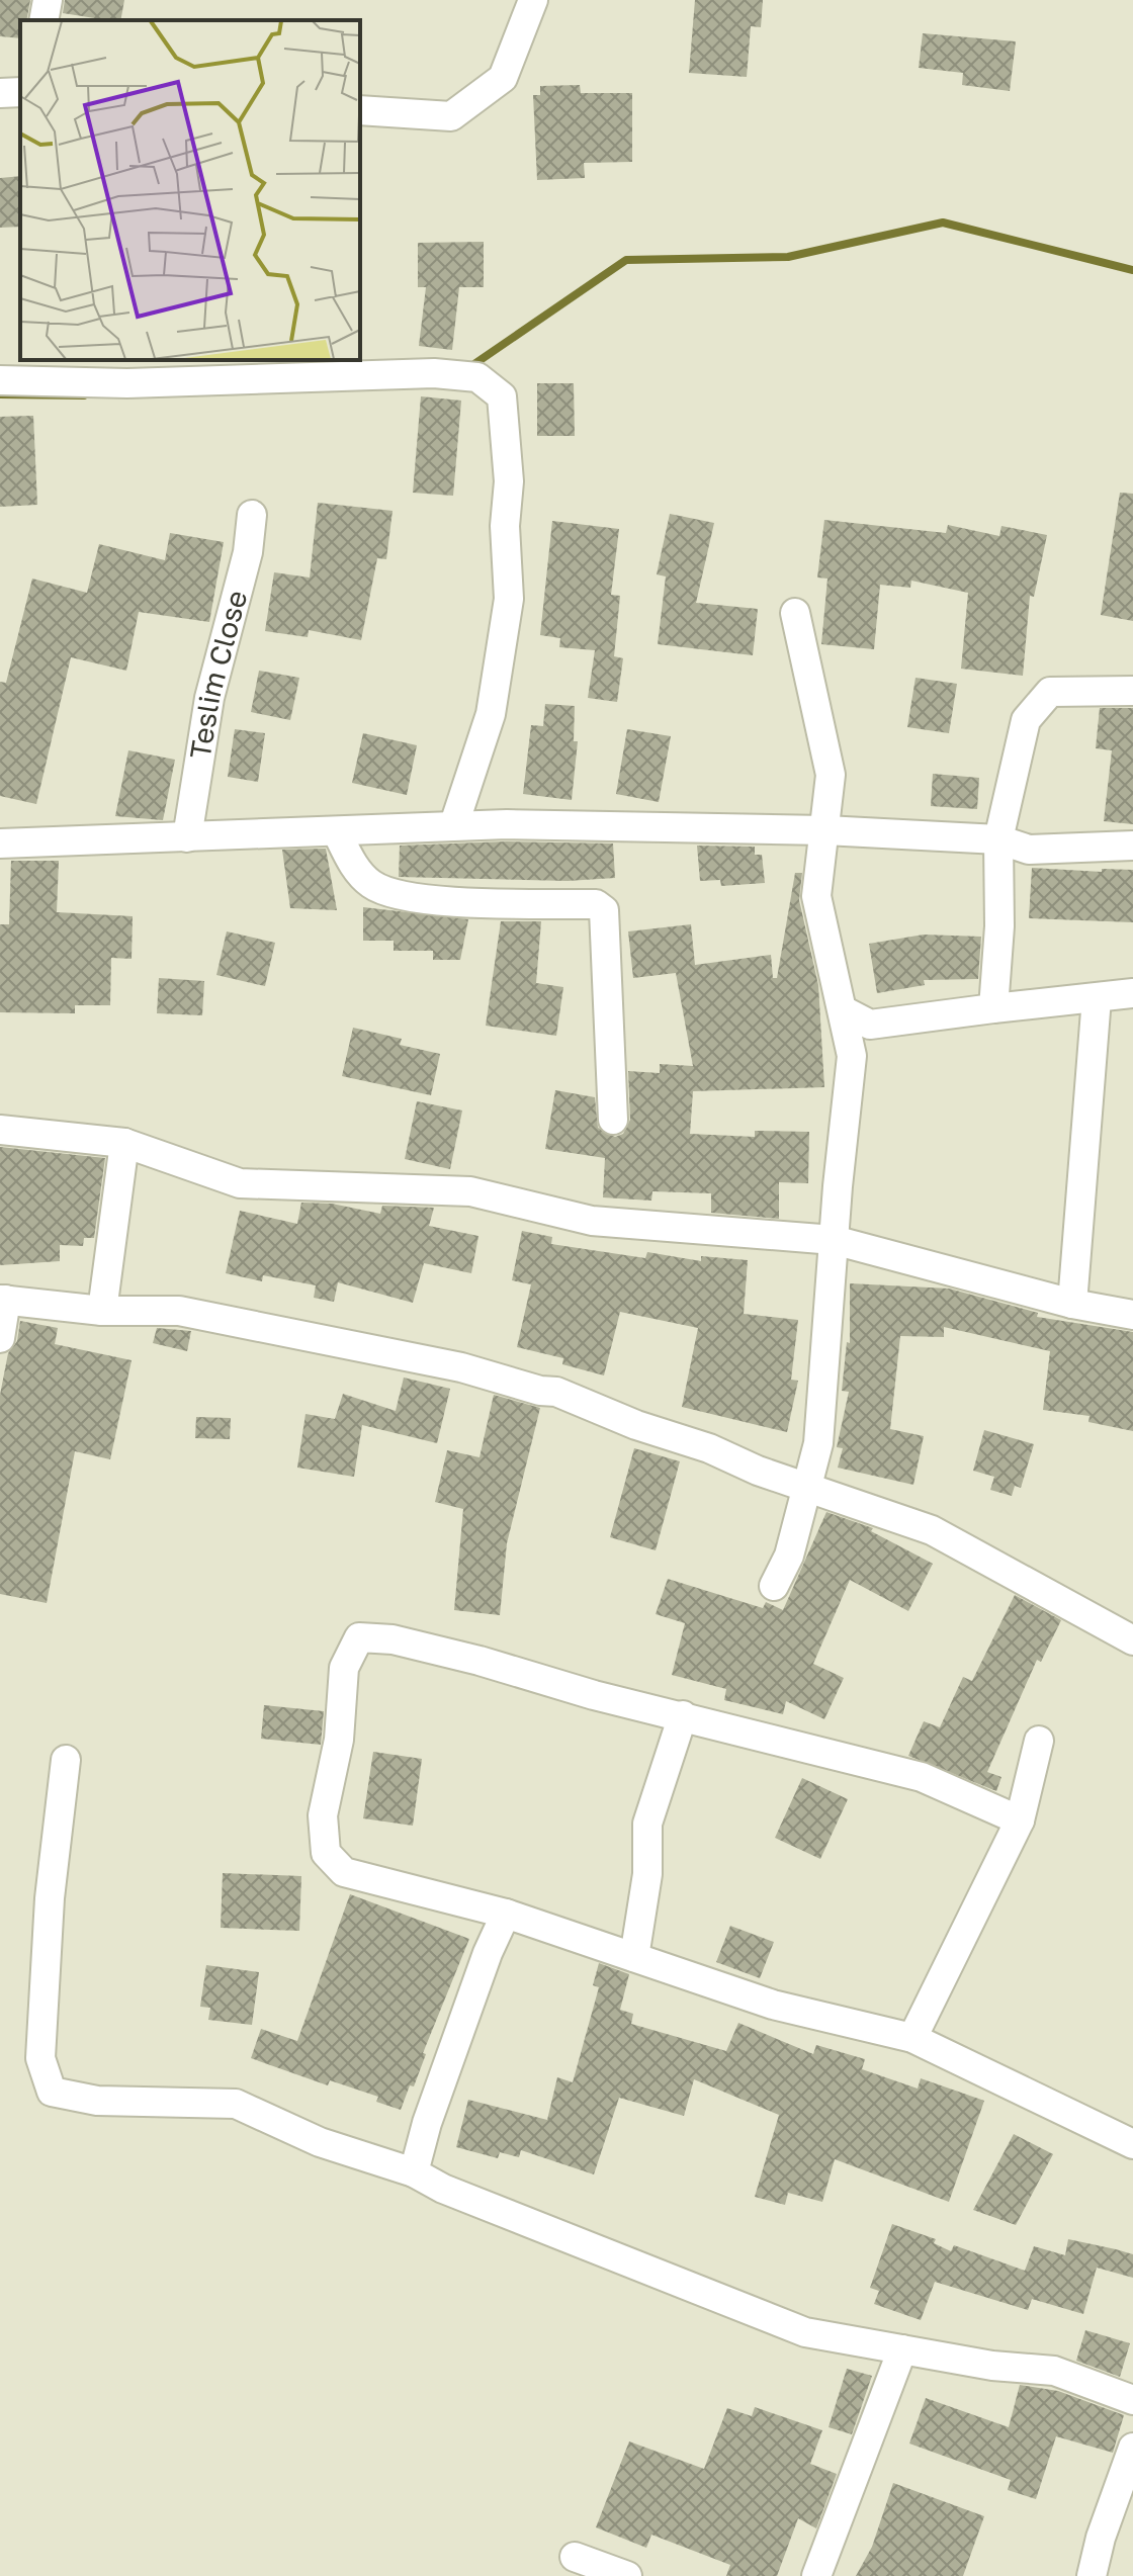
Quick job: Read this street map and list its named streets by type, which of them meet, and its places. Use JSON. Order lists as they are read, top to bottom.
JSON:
{
  "streets": {
    "street": ["Teslim Close"]
  }
}
